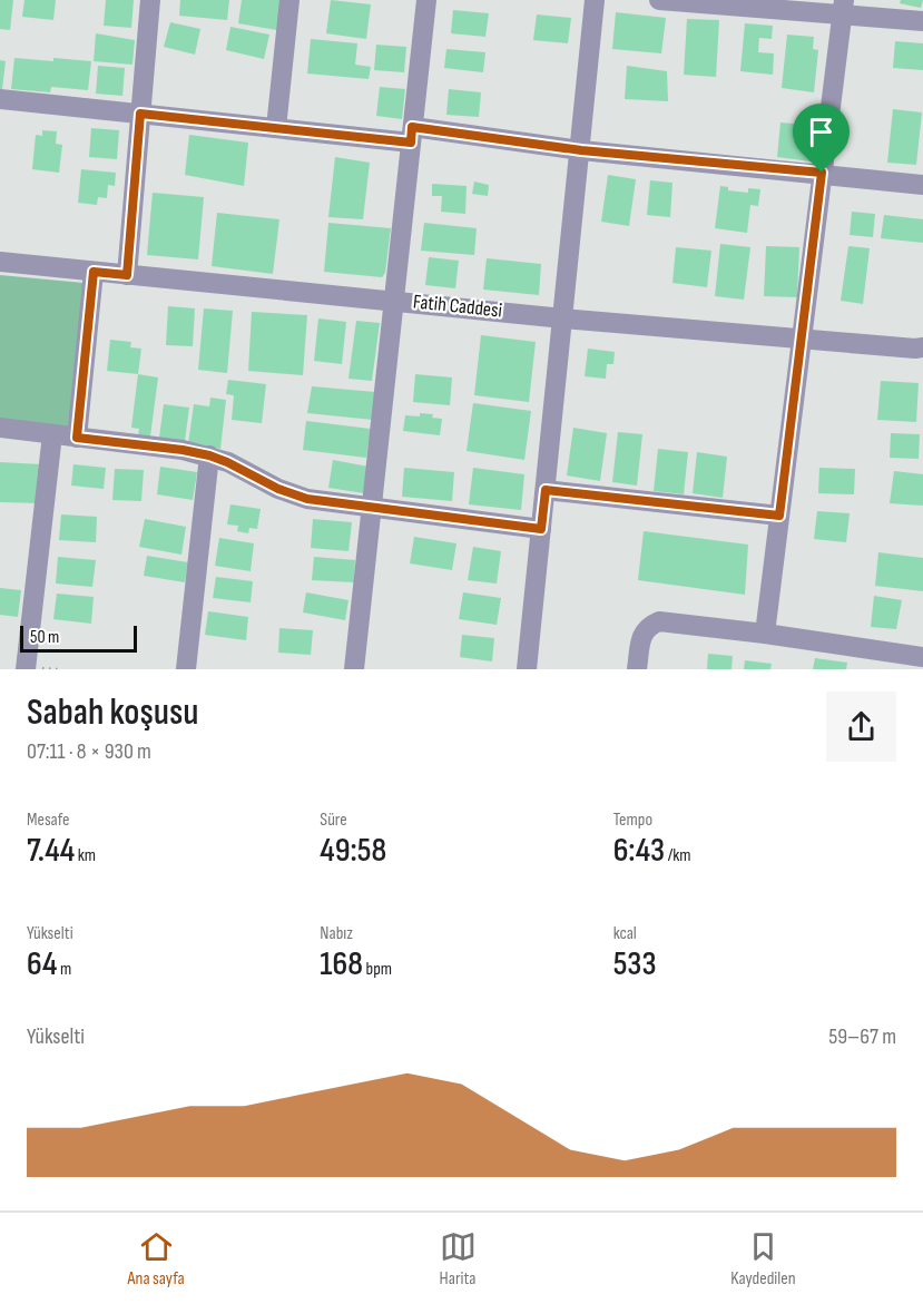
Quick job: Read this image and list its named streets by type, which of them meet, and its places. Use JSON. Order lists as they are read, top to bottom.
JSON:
{
  "streets": {
    "street": ["Fatih Caddesi"]
  },
  "scale_bar": "50 m",
  "page": {
    "scale": "50 m",
    "heading": ["Sabah koşusu", "07:11 · 8 × 930 m"],
    "stats": [
      ["Mesafe", "7.44 km"],
      ["Süre", "49:58"],
      ["Tempo", "6:43 /km"],
      ["Yükselti", "64 m"],
      ["Nabız", "168 bpm"],
      ["kcal", "533"]
    ],
    "chart": ["Yükselti", "59–67 m"],
    "tabs": ["Ana sayfa", "Harita", "Kaydedilen"]
  }
}
